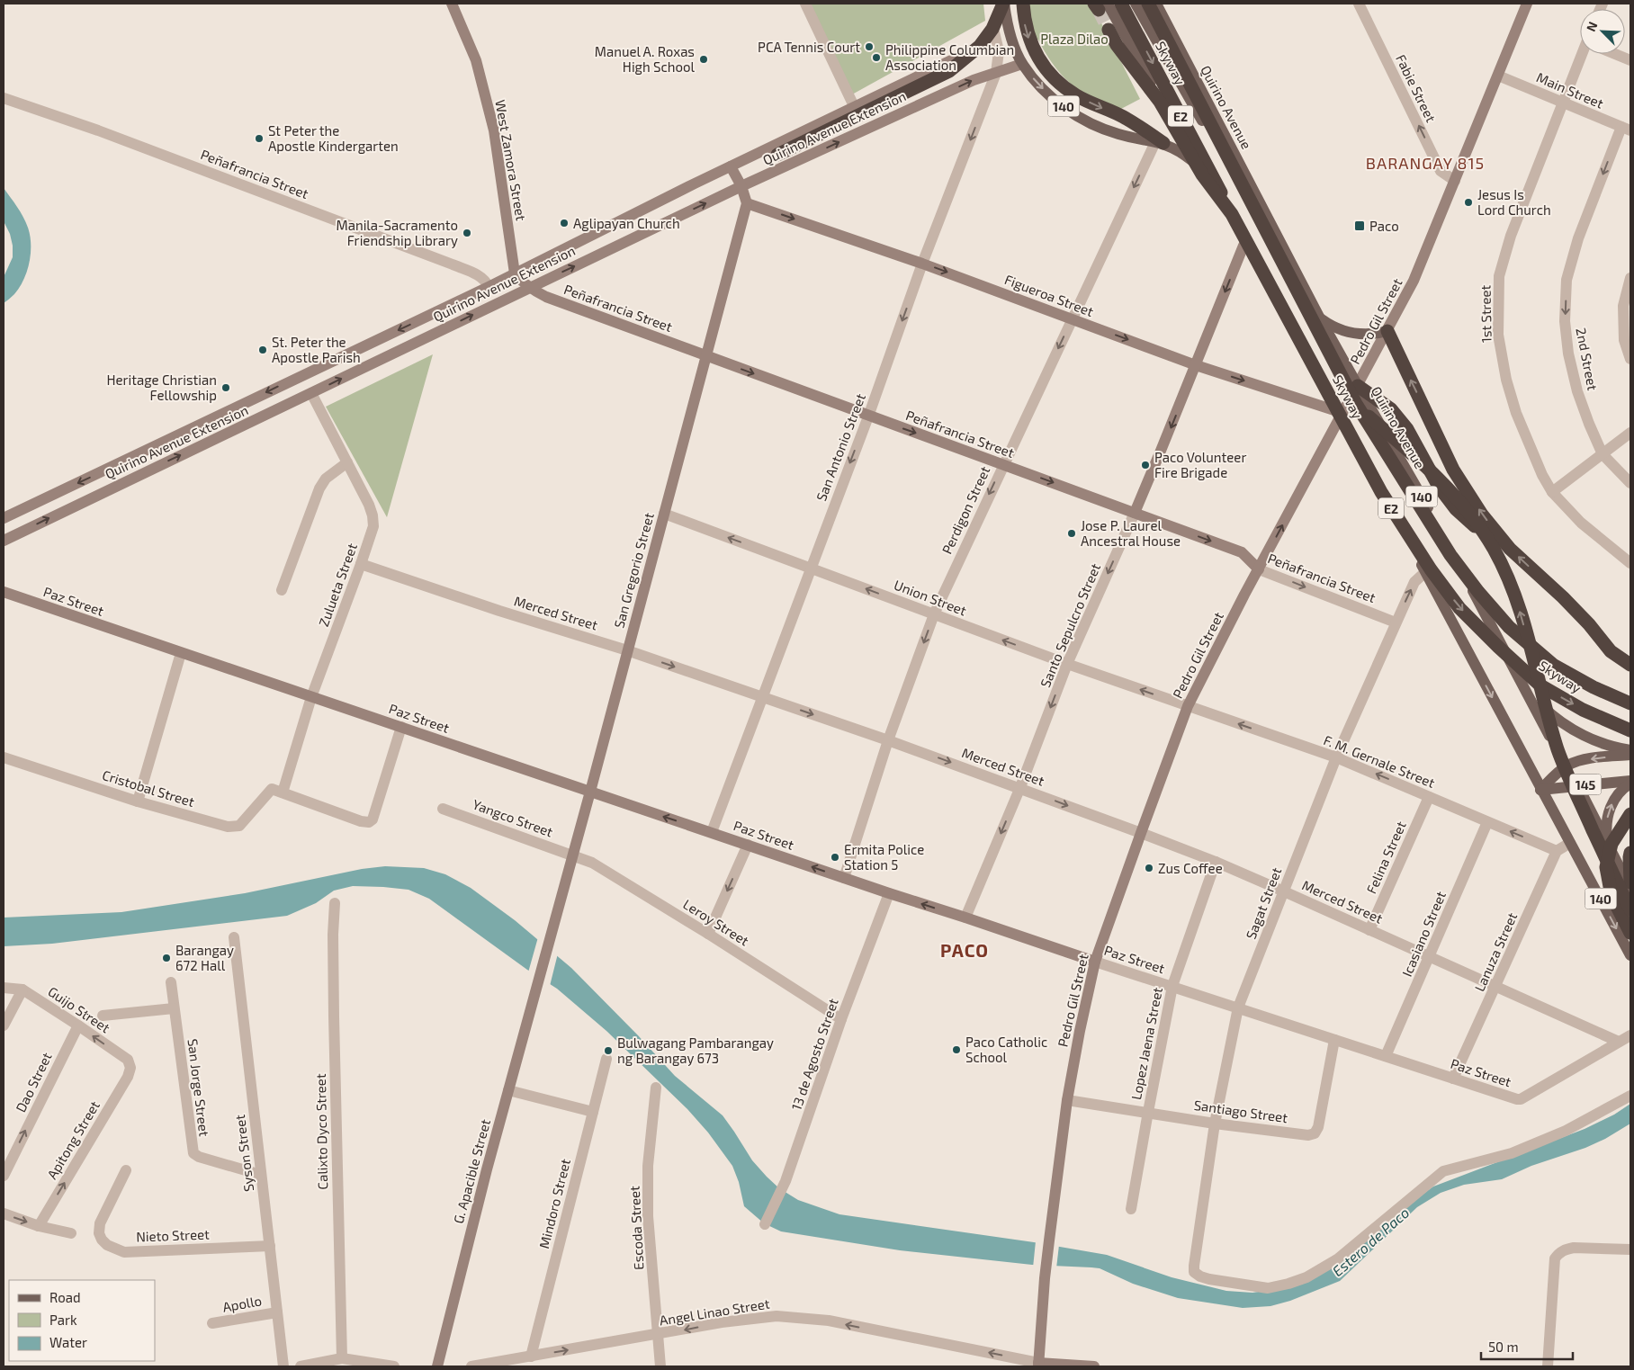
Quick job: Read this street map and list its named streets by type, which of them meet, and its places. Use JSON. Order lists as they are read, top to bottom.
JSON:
{
  "streets": {
    "highway": ["Skyway", "E2"],
    "main road": [
      "140",
      "Quirino Avenue",
      "Quirino Avenue Extension",
      "West Zamora Street",
      "Peñafrancia Street",
      "Figueroa Street",
      "Pedro Gil Street",
      "San Gregorio Street",
      "Paz Street",
      "Santo Sepulcro Street",
      "145",
      "G. Apacible Street",
      "Angel Linao Street"
    ],
    "street": [
      "Fabie Street",
      "Main Street",
      "1st Street",
      "2nd Street",
      "San Antonio Street",
      "Perdigon Street",
      "Zulueta Street",
      "Union Street",
      "Merced Street",
      "F. M. Gernale Street",
      "Cristobal Street",
      "Yangco Street",
      "Felina Street",
      "Sagat Street",
      "Leroy Street",
      "Icasiano Street",
      "Lanuza Street",
      "Guijo Street",
      "Lopez Jaena Street",
      "13 de Agosto Street",
      "Dao Street",
      "San Jorge Street",
      "Santiago Street",
      "Calixto Dyco Street",
      "Apitong Street",
      "Syson Street",
      "Mindoro Street",
      "Escoda Street",
      "Nieto Street",
      "Apollo"
    ]
  },
  "crossings": [
    ["Fabie Street", "Pedro Gil Street"],
    ["Main Street", "1st Street"],
    ["Main Street", "Pedro Gil Street"],
    ["Main Street", "2nd Street"],
    ["140", "Quirino Avenue Extension"],
    ["140", "Figueroa Street"],
    ["140", "Pedro Gil Street"],
    ["140", "San Antonio Street"],
    ["140", "Perdigon Street"],
    ["140", "Santo Sepulcro Street"],
    ["140", "145"],
    ["140", "Sagat Street"],
    ["Quirino Avenue", "Pedro Gil Street"],
    ["Quirino Avenue", "145"],
    ["Quirino Avenue Extension", "West Zamora Street"],
    ["Quirino Avenue Extension", "Peñafrancia Street"],
    ["Quirino Avenue Extension", "San Antonio Street"],
    ["Quirino Avenue Extension", "Zulueta Street"],
    ["West Zamora Street", "Peñafrancia Street"],
    ["Peñafrancia Street", "Pedro Gil Street"],
    ["Peñafrancia Street", "San Antonio Street"],
    ["Peñafrancia Street", "Perdigon Street"],
    ["Peñafrancia Street", "San Gregorio Street"],
    ["Peñafrancia Street", "Santo Sepulcro Street"],
    ["Peñafrancia Street", "Sagat Street"],
    ["Figueroa Street", "Pedro Gil Street"],
    ["Figueroa Street", "San Antonio Street"],
    ["Figueroa Street", "Perdigon Street"],
    ["Figueroa Street", "San Gregorio Street"],
    ["Figueroa Street", "Santo Sepulcro Street"],
    ["Pedro Gil Street", "Union Street"],
    ["Pedro Gil Street", "Paz Street"],
    ["Pedro Gil Street", "Merced Street"],
    ["Pedro Gil Street", "F. M. Gernale Street"],
    ["Pedro Gil Street", "Santiago Street"],
    ["Pedro Gil Street", "Angel Linao Street"],
    ["San Antonio Street", "Union Street"],
    ["San Antonio Street", "Paz Street"],
    ["San Antonio Street", "Merced Street"],
    ["Perdigon Street", "Union Street"],
    ["Perdigon Street", "Paz Street"],
    ["Perdigon Street", "Merced Street"],
    ["San Gregorio Street", "Union Street"],
    ["San Gregorio Street", "Paz Street"],
    ["San Gregorio Street", "Merced Street"],
    ["San Gregorio Street", "Yangco Street"],
    ["San Gregorio Street", "Leroy Street"],
    ["San Gregorio Street", "G. Apacible Street"],
    ["Zulueta Street", "Paz Street"],
    ["Zulueta Street", "Merced Street"],
    ["Zulueta Street", "Cristobal Street"],
    ["Union Street", "Santo Sepulcro Street"],
    ["Union Street", "F. M. Gernale Street"],
    ["Paz Street", "Merced Street"],
    ["Paz Street", "Santo Sepulcro Street"],
    ["Paz Street", "Sagat Street"],
    ["Paz Street", "Icasiano Street"],
    ["Paz Street", "Lanuza Street"],
    ["Paz Street", "Lopez Jaena Street"],
    ["Paz Street", "13 de Agosto Street"],
    ["Paz Street", "Santiago Street"],
    ["Merced Street", "Santo Sepulcro Street"],
    ["Merced Street", "Felina Street"],
    ["Merced Street", "Sagat Street"],
    ["Merced Street", "Icasiano Street"],
    ["Merced Street", "Lanuza Street"],
    ["Merced Street", "Lopez Jaena Street"],
    ["F. M. Gernale Street", "Felina Street"],
    ["F. M. Gernale Street", "Sagat Street"],
    ["F. M. Gernale Street", "Icasiano Street"],
    ["F. M. Gernale Street", "Lanuza Street"],
    ["Yangco Street", "Leroy Street"],
    ["Sagat Street", "Santiago Street"],
    ["Leroy Street", "13 de Agosto Street"],
    ["Guijo Street", "Dao Street"],
    ["Guijo Street", "Apitong Street"],
    ["Lopez Jaena Street", "Santiago Street"],
    ["San Jorge Street", "Syson Street"],
    ["Syson Street", "Nieto Street"],
    ["Syson Street", "Apollo"],
    ["Mindoro Street", "Angel Linao Street"],
    ["Escoda Street", "Angel Linao Street"]
  ],
  "one_way": [
    "Fabie Street",
    "Peñafrancia Street",
    "Figueroa Street",
    "2nd Street",
    "San Antonio Street",
    "Perdigon Street",
    "Union Street",
    "Merced Street",
    "Santo Sepulcro Street",
    "F. M. Gernale Street",
    "Guijo Street",
    "Dao Street",
    "Apitong Street"
  ],
  "districts": ["BARANGAY 815", "PACO"],
  "water": ["Estero de Paco"],
  "parks": ["Plaza Dilao"],
  "places": {
    "other": [
      "PCA Tennis Court",
      "Philippine Columbian Association",
      "Manuel A. Roxas High School",
      "St Peter the Apostle Kindergarten",
      "Jesus Is Lord Church",
      "Aglipayan Church",
      "Manila-Sacramento Friendship Library",
      "St. Peter the Apostle Parish",
      "Heritage Christian Fellowship",
      "Paco Volunteer Fire Brigade",
      "Jose P. Laurel Ancestral House",
      "Ermita Police Station 5",
      "Zus Coffee",
      "Barangay 672 Hall",
      "Paco Catholic School",
      "Bulwagang Pambarangay ng Barangay 673"
    ],
    "transit": ["Paco"]
  },
  "legend": ["Road", "Park", "Water"],
  "scale_bar": "50 m",
  "north": "top left"
}
